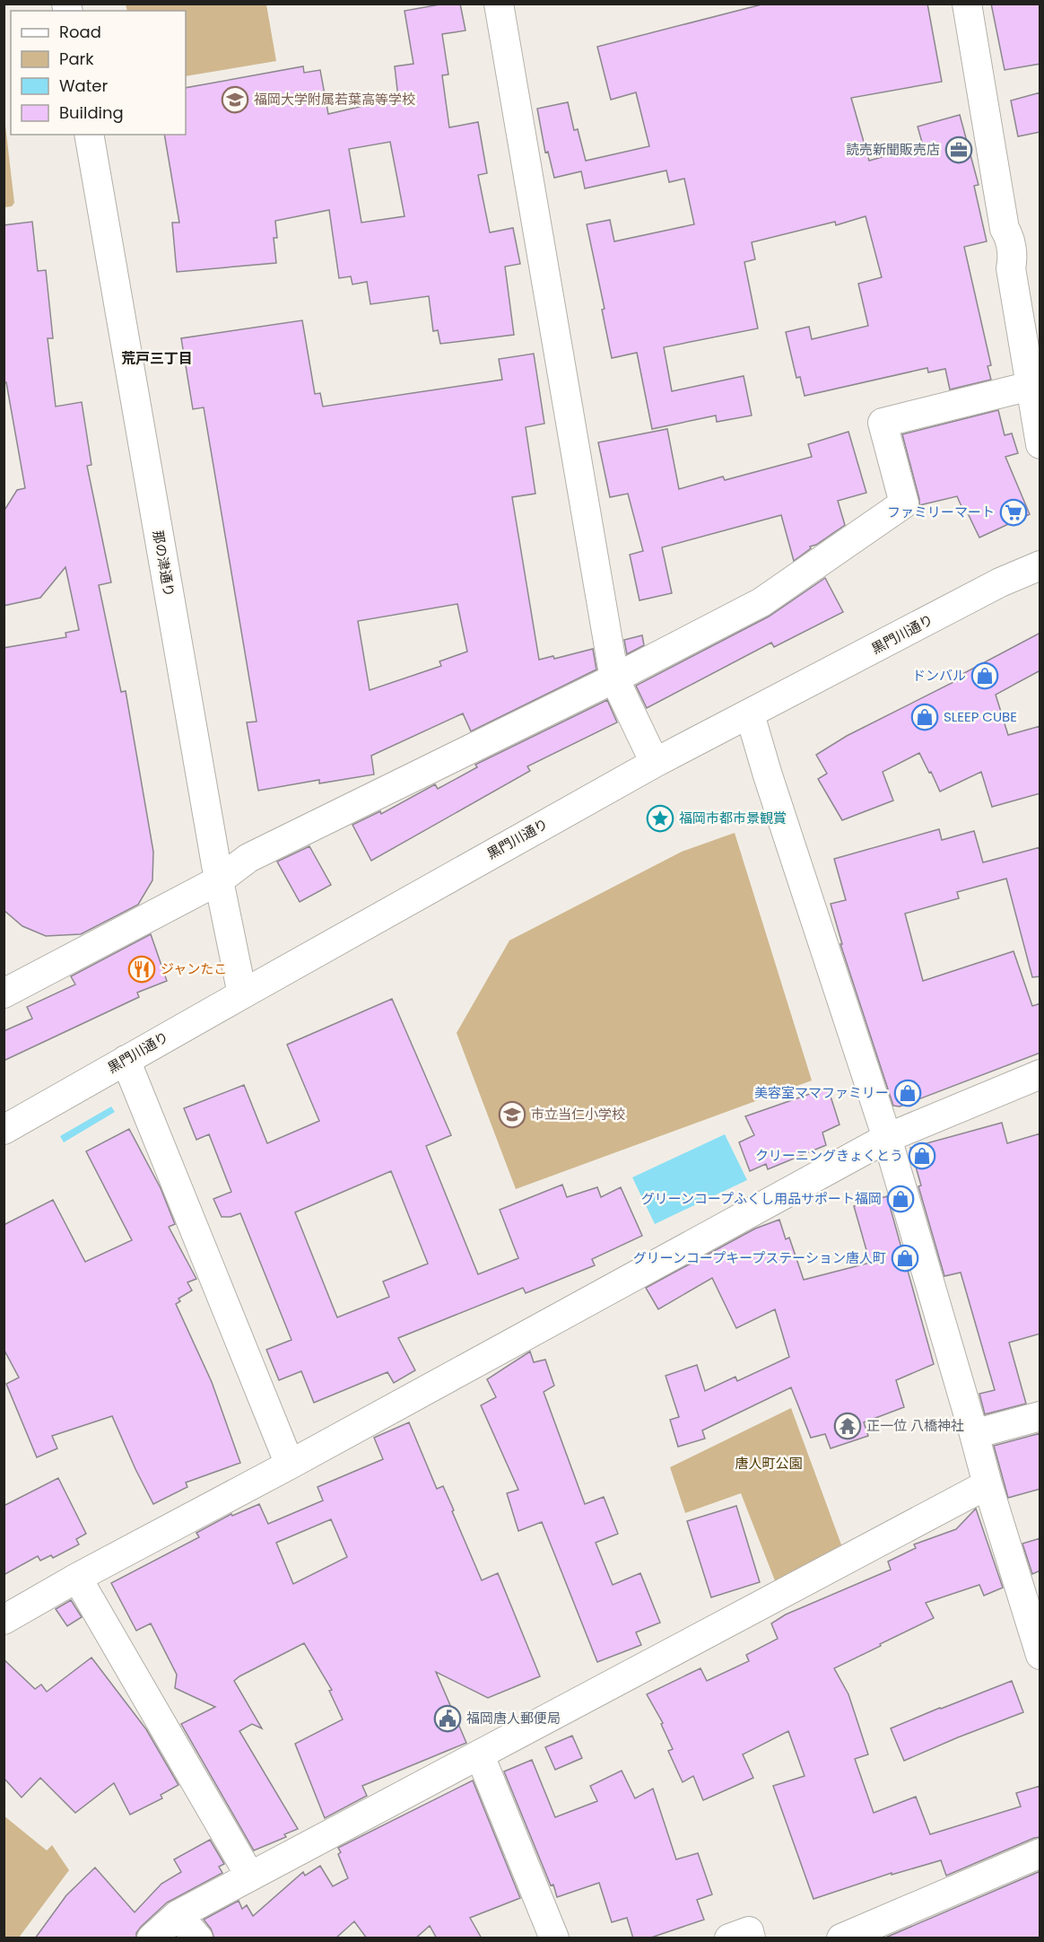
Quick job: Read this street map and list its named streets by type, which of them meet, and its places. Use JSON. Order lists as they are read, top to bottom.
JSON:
{
  "streets": {
    "street": ["那の津通り", "黒門川通り"]
  },
  "crossings": [
    ["那の津通り", "黒門川通り"]
  ],
  "districts": ["荒戸三丁目"],
  "parks": ["唐人町公園"],
  "places": {
    "school or university": ["福岡大学附属若葉高等学校", "市立当仁小学校"],
    "office": ["読売新聞販売店"],
    "supermarket": ["ファミリーマート"],
    "shop": [
      "ドンバル",
      "SLEEP CUBE",
      "美容室ママファミリー",
      "クリーニングきょくとう",
      "グリーンコープふくし用品サポート福岡",
      "グリーンコープキープステーション唐人町"
    ],
    "place": ["福岡市都市景観賞"],
    "restaurant": ["ジャンたこ"],
    "temple": ["正一位 八橋神社"],
    "public building": ["福岡唐人郵便局"]
  },
  "legend": [
    "Road",
    "Park",
    "Water",
    "Building"
  ]
}
